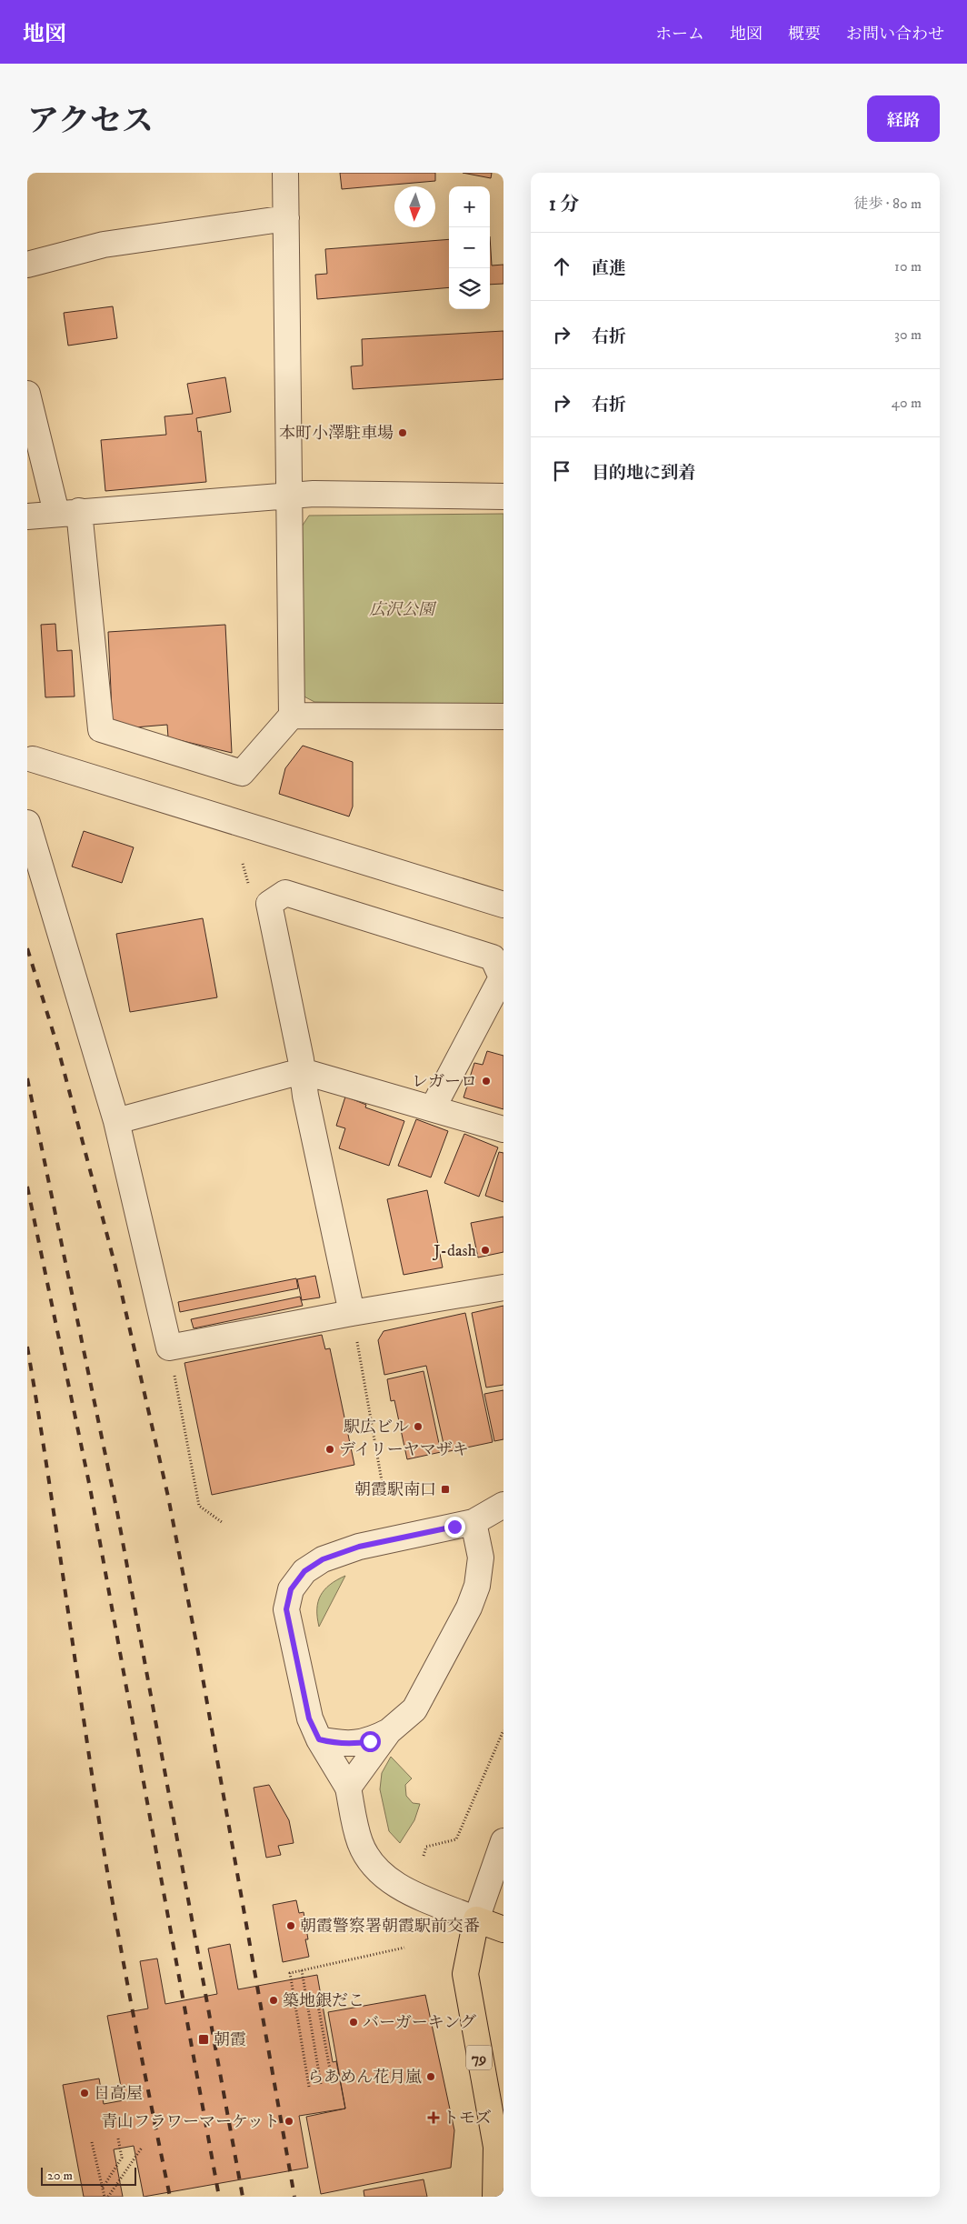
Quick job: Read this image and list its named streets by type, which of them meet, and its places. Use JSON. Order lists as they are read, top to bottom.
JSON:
{
  "streets": {
    "main road": ["79"]
  },
  "parks": ["広沢公園"],
  "places": {
    "other": [
      "本町小澤駐車場",
      "レガーロ",
      "J-dash",
      "駅広ビル",
      "デイリーヤマザキ",
      "朝霞警察署朝霞駅前交番",
      "築地銀だこ",
      "バーガーキング",
      "らあめん花月嵐",
      "日高屋",
      "青山フラワーマーケット"
    ],
    "transit": ["朝霞駅南口", "朝霞"],
    "health": ["トモズ"]
  },
  "scale_bar": "20 m",
  "north": "bottom",
  "page": {
    "header": "地図",
    "nav": [
      "ホーム",
      "地図",
      "概要",
      "お問い合わせ"
    ],
    "title": "アクセス",
    "buttons": "経路",
    "heading": ["1 分", "徒歩 · 80 m"],
    "map_buttons": ["+", "−"],
    "list": [
      ["直進", "10 m"],
      ["右折", "30 m"],
      ["右折", "40 m"],
      "目的地に到着"
    ],
    "scale": "20 m"
  }
}
